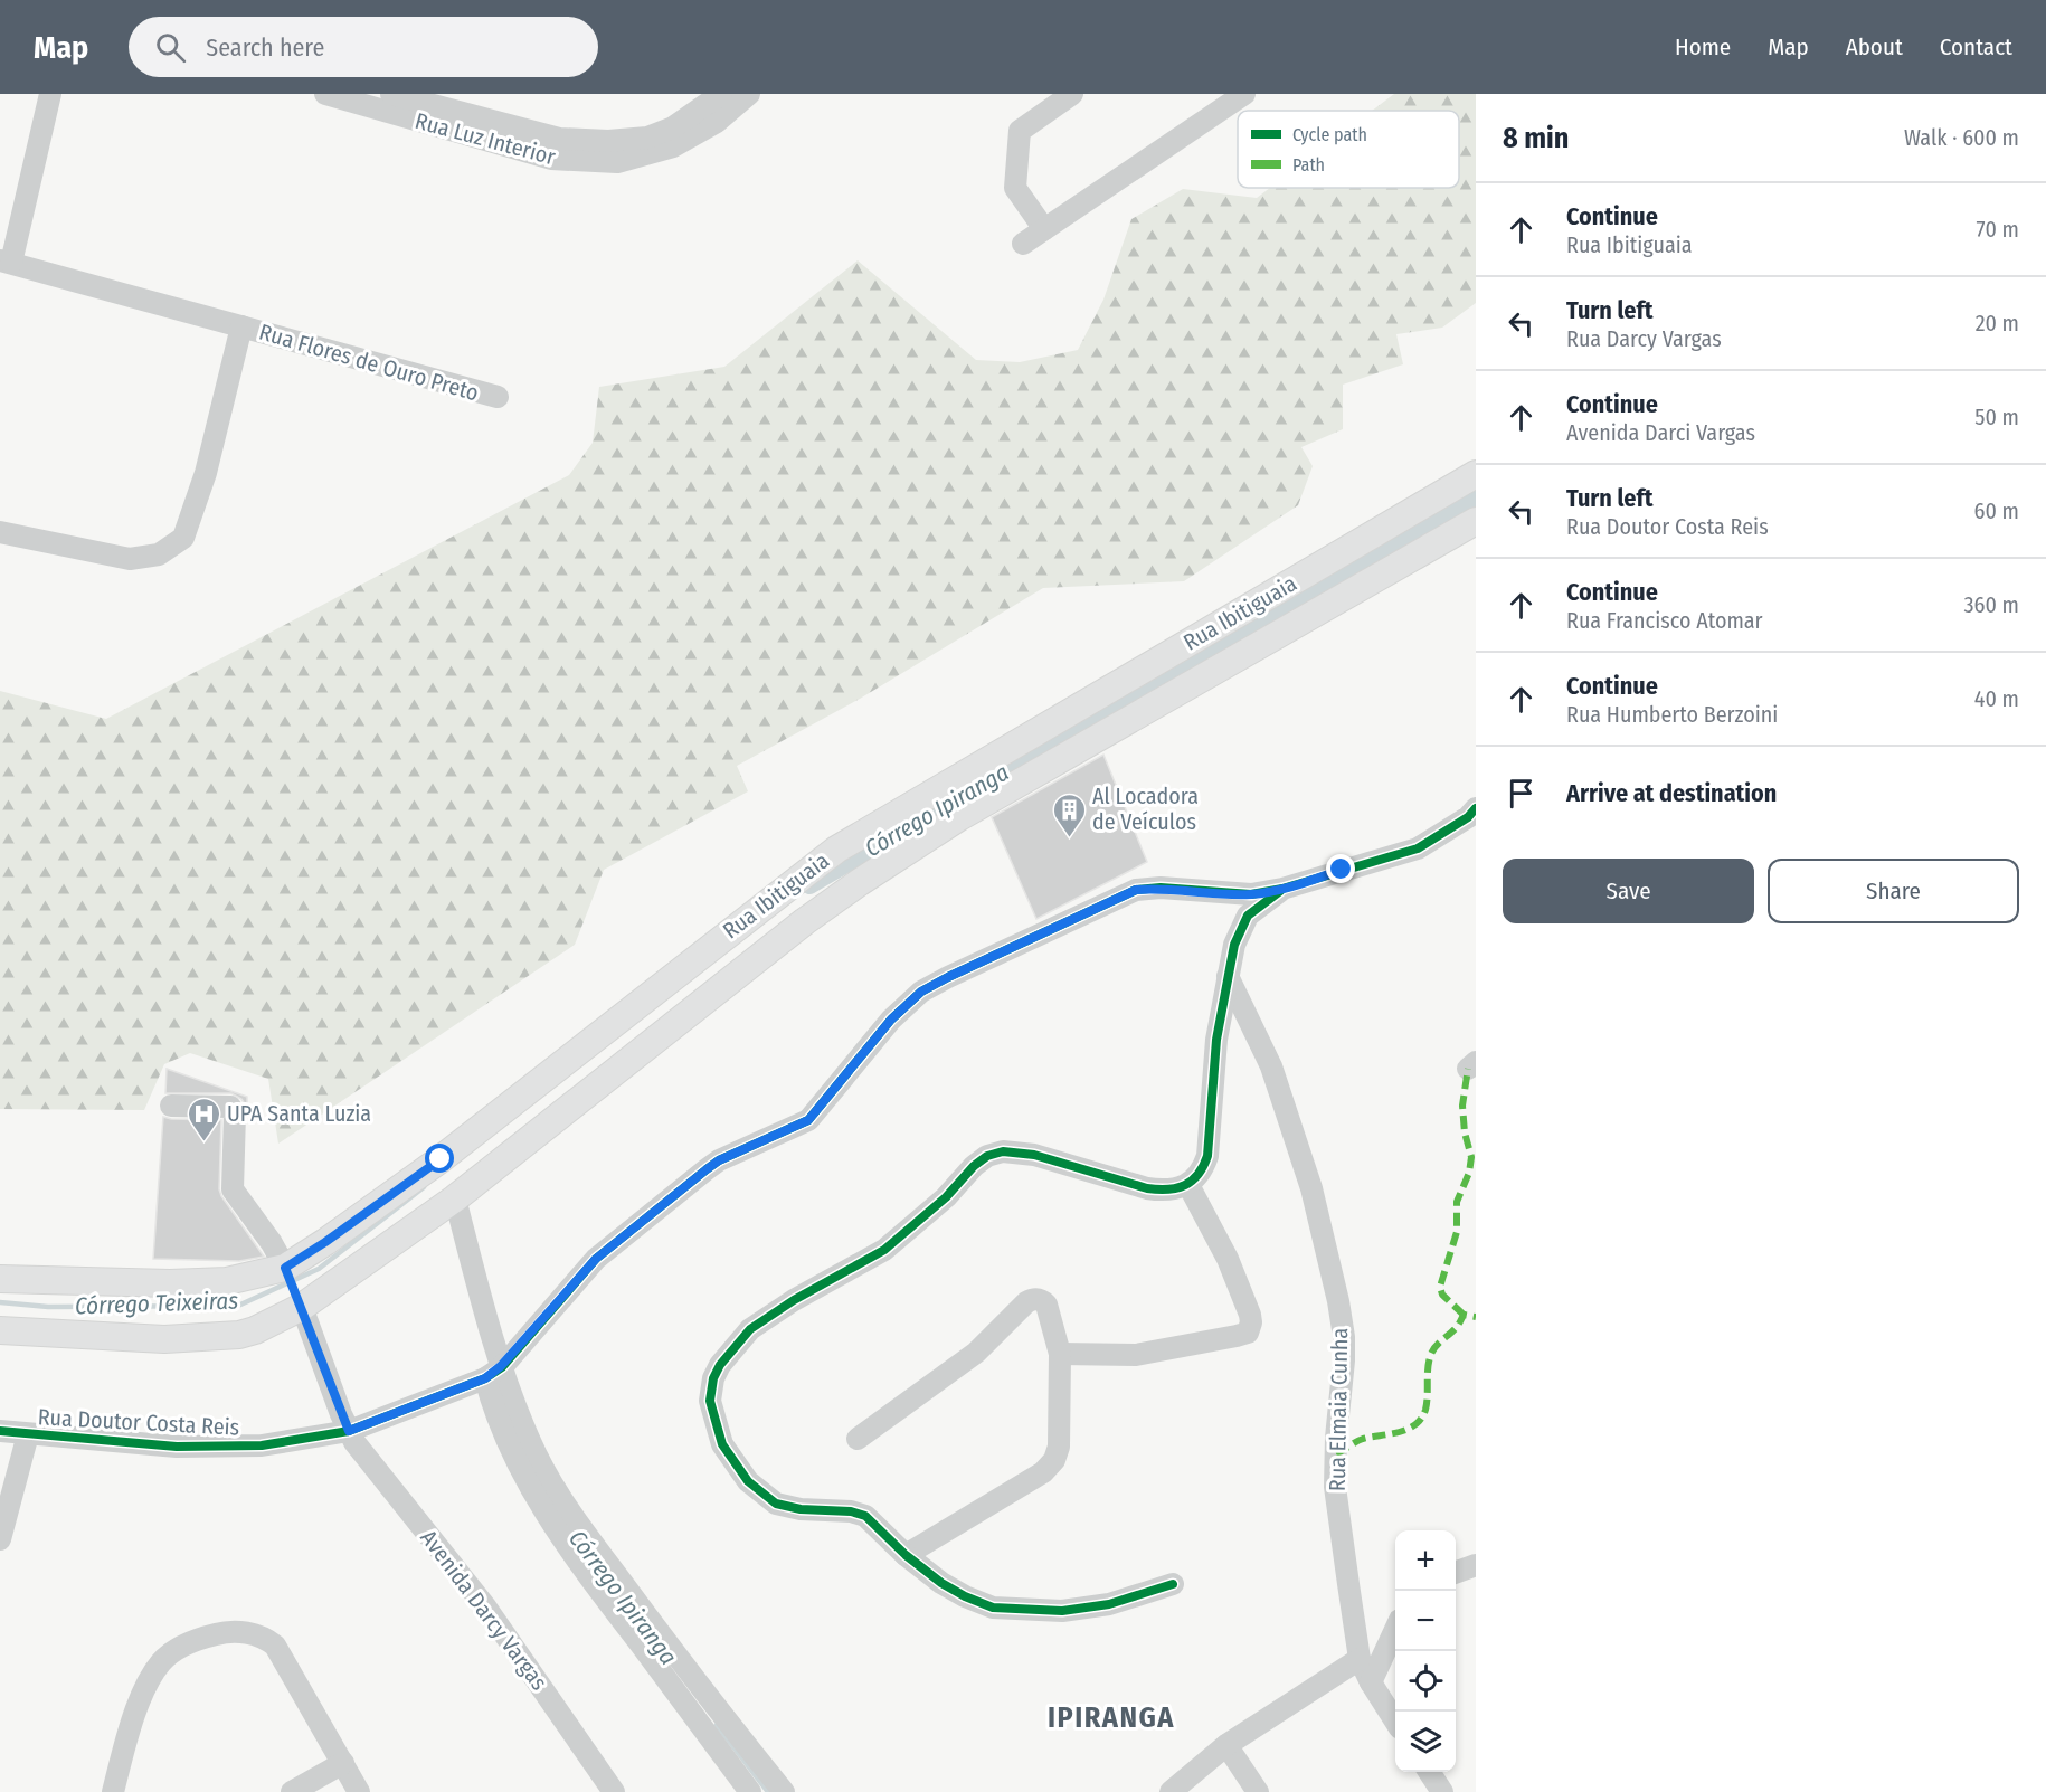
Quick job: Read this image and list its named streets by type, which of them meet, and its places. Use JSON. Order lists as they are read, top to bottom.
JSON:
{
  "streets": {
    "main road": ["Rua Ibitiguaia"],
    "street": [
      "Rua Luz Interior",
      "Rua Flores de Ouro Preto",
      "Rua Elmaia Cunha",
      "Rua Doutor Costa Reis",
      "Avenida Darcy Vargas"
    ]
  },
  "crossings": [
    ["Rua Ibitiguaia", "Avenida Darcy Vargas"],
    ["Rua Doutor Costa Reis", "Avenida Darcy Vargas"]
  ],
  "districts": ["IPIRANGA"],
  "water": ["Córrego Ipiranga", "Córrego Teixeiras"],
  "places": {
    "building": ["Al Locadora de Veículos"],
    "hospital": ["UPA Santa Luzia"]
  },
  "legend": ["Cycle path", "Path"],
  "page": {
    "header": "Map",
    "search": "Search here",
    "nav": [
      "Home",
      "Map",
      "About",
      "Contact"
    ],
    "heading": ["8 min", "Walk · 600 m"],
    "list": [
      ["Continue", "Rua Ibitiguaia", "70 m"],
      ["Turn left", "Rua Darcy Vargas", "20 m"],
      ["Continue", "Avenida Darci Vargas", "50 m"],
      ["Turn left", "Rua Doutor Costa Reis", "60 m"],
      ["Continue", "Rua Francisco Atomar", "360 m"],
      ["Continue", "Rua Humberto Berzoini", "40 m"],
      "Arrive at destination"
    ],
    "buttons": ["Save", "Share"],
    "map_buttons": ["+", "−"]
  }
}
